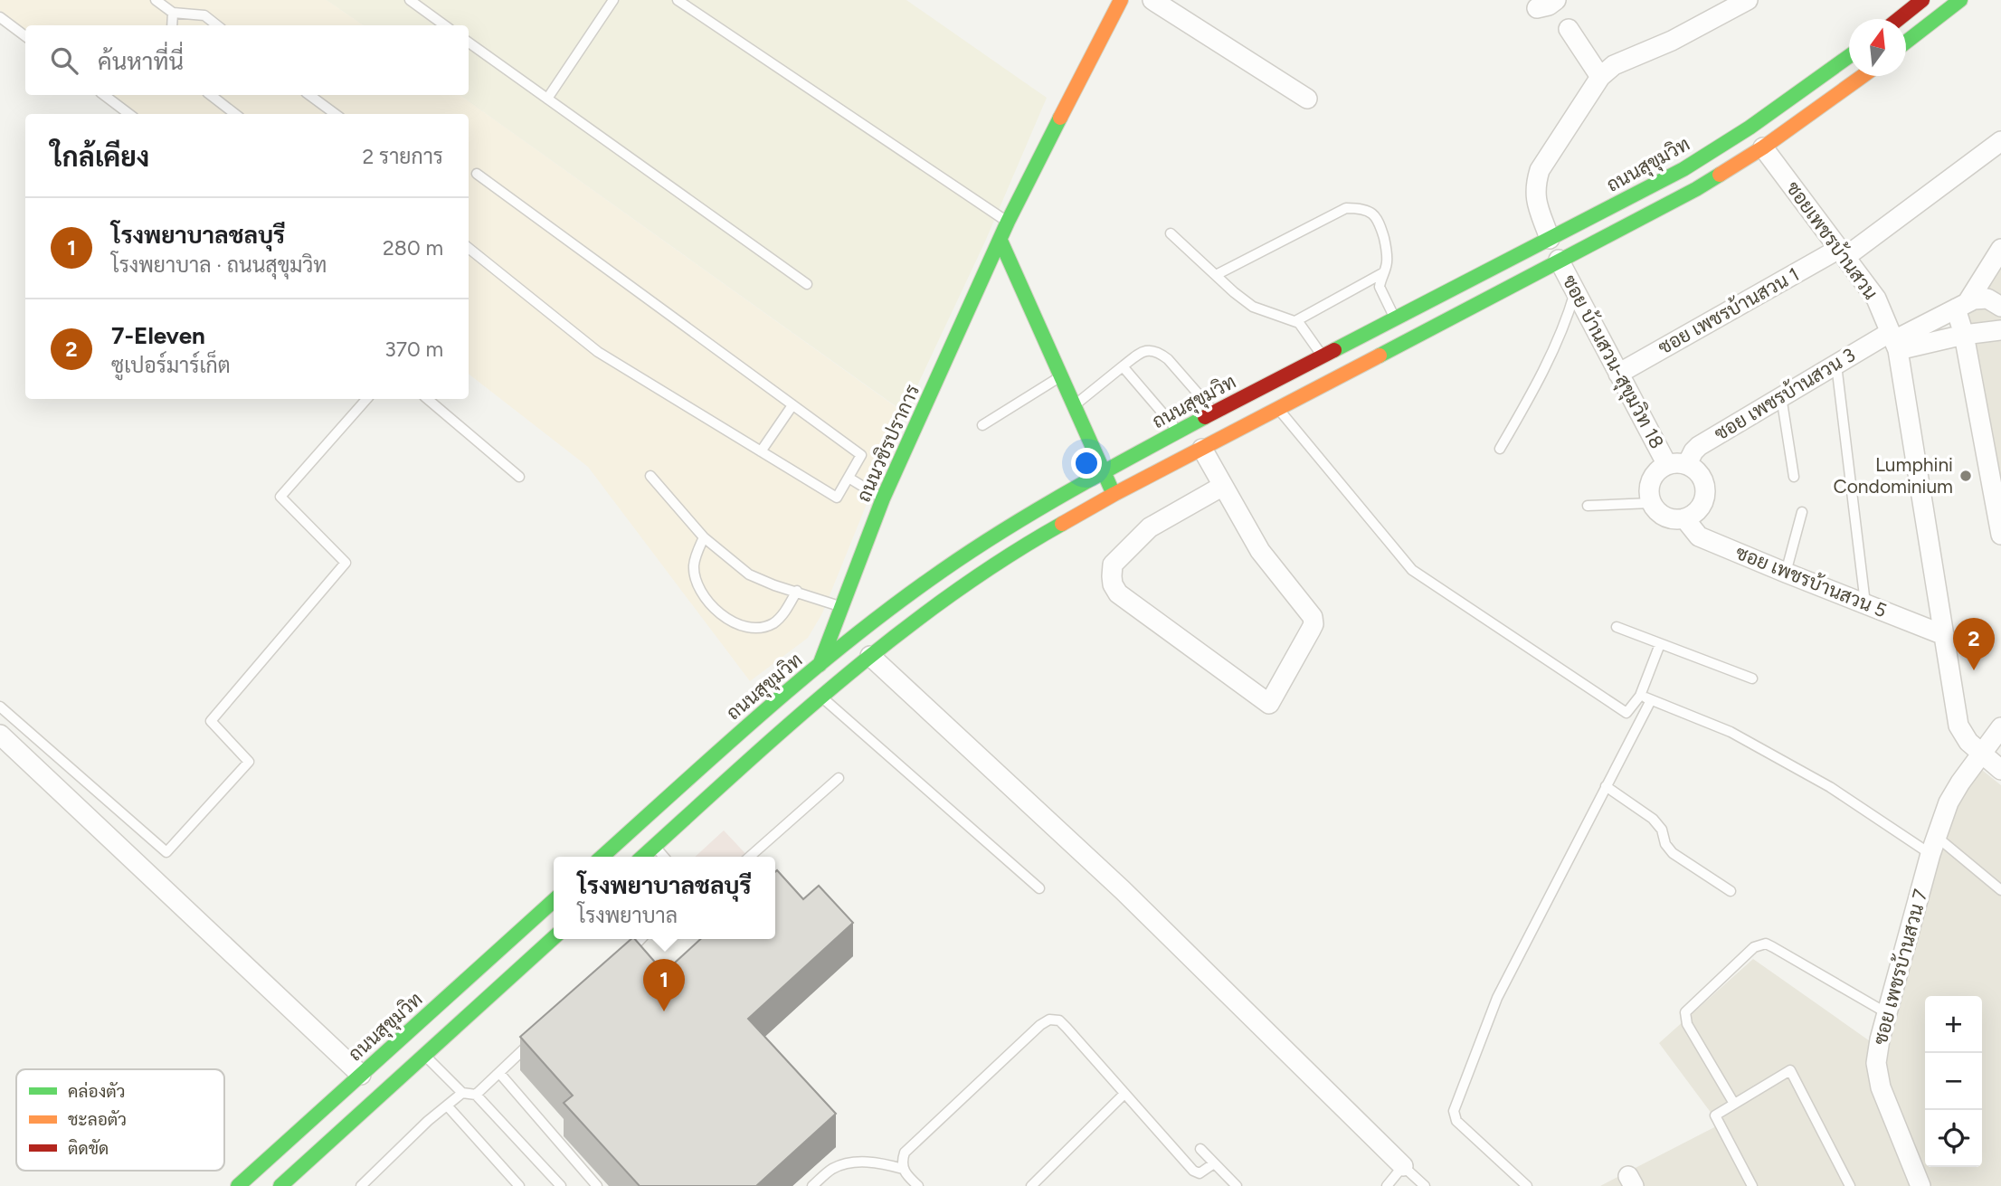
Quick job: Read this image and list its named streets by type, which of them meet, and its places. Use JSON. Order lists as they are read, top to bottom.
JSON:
{
  "streets": {
    "main road": ["ถนนสุขุมวิท", "ถนนวชิรปราการ"],
    "street": [
      "ซอยเพชรบ้านสวน",
      "ซอย เพชรบ้านสวน 1",
      "ซอย บ้านสวน-สุขุมวิท 18",
      "ซอย เพชรบ้านสวน 3",
      "ซอย เพชรบ้านสวน 5",
      "ซอย เพชรบ้านสวน 7"
    ]
  },
  "crossings": [
    ["ถนนสุขุมวิท", "ถนนวชิรปราการ"],
    ["ซอยเพชรบ้านสวน", "ซอย เพชรบ้านสวน 1"],
    ["ซอยเพชรบ้านสวน", "ซอย เพชรบ้านสวน 3"],
    ["ซอยเพชรบ้านสวน", "ซอย เพชรบ้านสวน 5"],
    ["ซอยเพชรบ้านสวน", "ซอย เพชรบ้านสวน 7"],
    ["ซอย เพชรบ้านสวน 1", "ซอย บ้านสวน-สุขุมวิท 18"],
    ["ซอย บ้านสวน-สุขุมวิท 18", "ซอย เพชรบ้านสวน 3"],
    ["ซอย บ้านสวน-สุขุมวิท 18", "ซอย เพชรบ้านสวน 5"],
    ["ซอย เพชรบ้านสวน 3", "ซอย เพชรบ้านสวน 5"]
  ],
  "places": ["Lumphini Condominium"],
  "legend": ["คล่องตัว", "ชะลอตัว", "ติดขัด"],
  "north": "top",
  "page": {
    "search": "ค้นหาที่นี่",
    "heading": ["ใกล้เคียง", "2 รายการ"],
    "list": [
      {
        "mark": "1",
        "name": "โรงพยาบาลชลบุรี",
        "note": "โรงพยาบาล · ถนนสุขุมวิท",
        "value": "280 m"
      },
      {
        "mark": "2",
        "name": "7-Eleven",
        "note": "ซูเปอร์มาร์เก็ต",
        "value": "370 m"
      }
    ],
    "pins": ["2", "1"],
    "popup": ["โรงพยาบาลชลบุรี", "โรงพยาบาล"],
    "map_buttons": ["+", "−"]
  }
}
